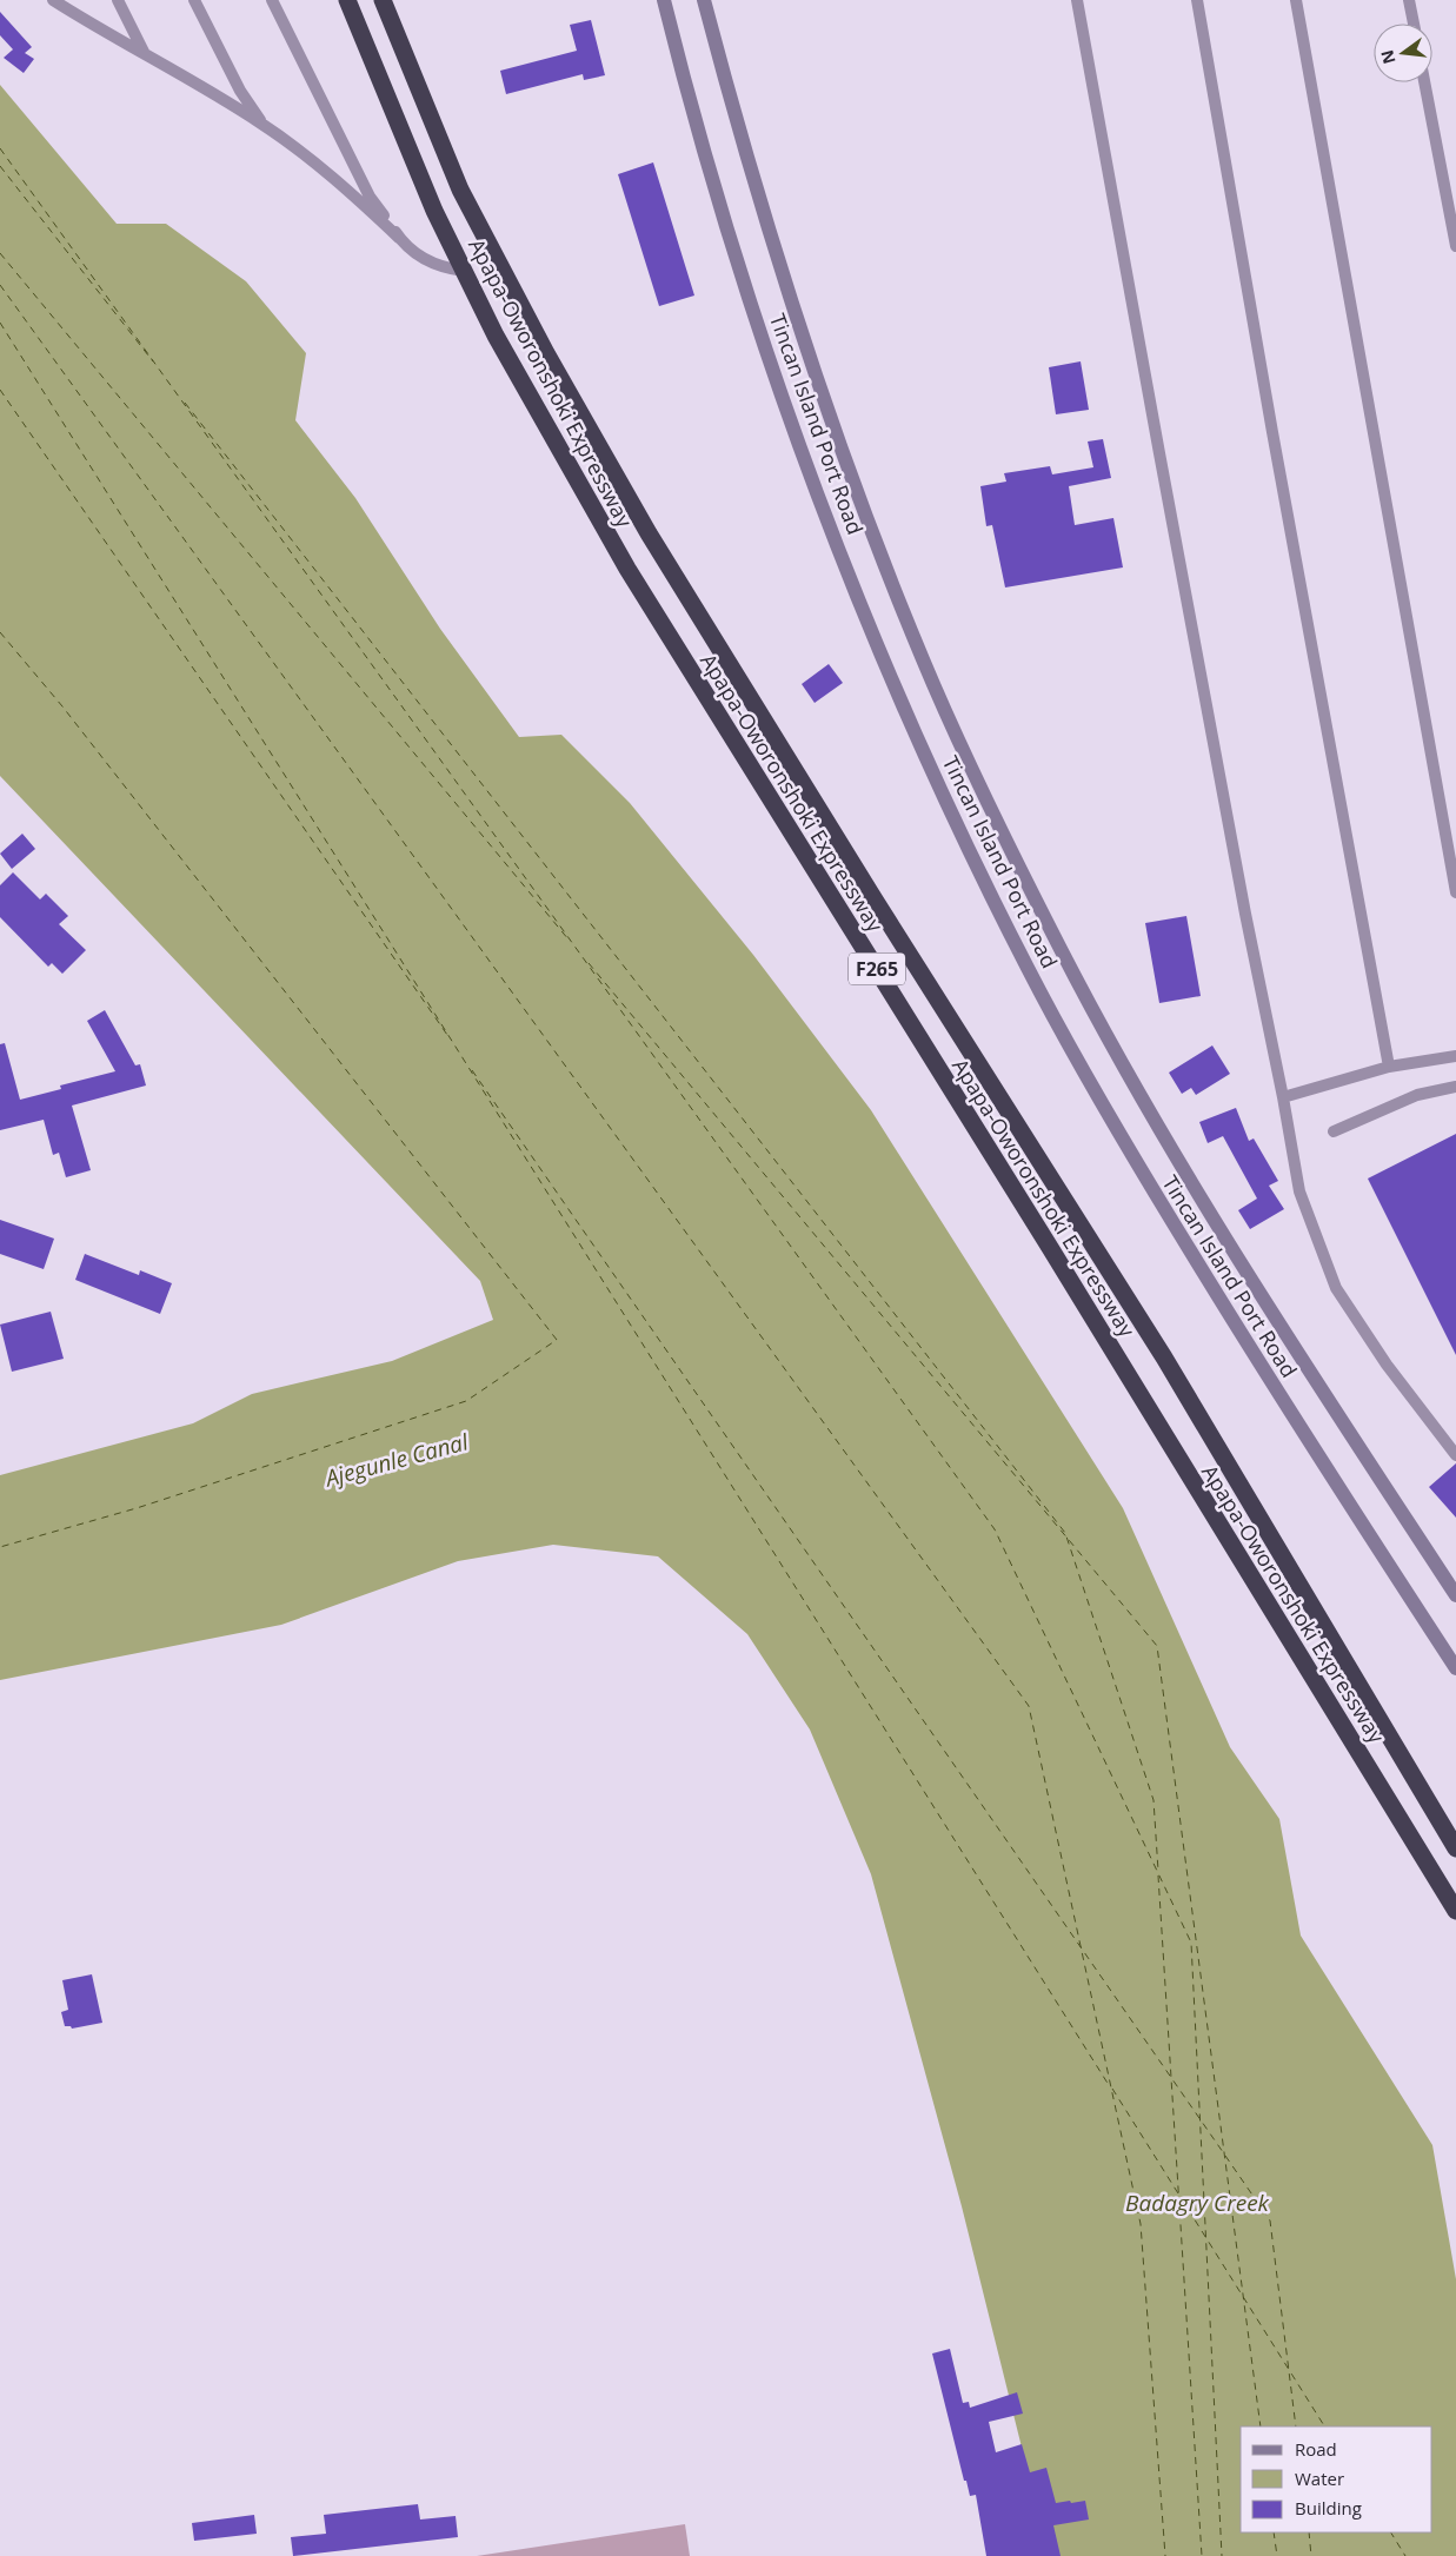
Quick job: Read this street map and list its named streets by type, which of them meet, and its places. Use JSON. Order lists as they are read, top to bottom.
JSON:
{
  "streets": {
    "highway": ["Apapa-Oworonshoki Expressway", "F265"],
    "street": ["Tincan Island Port Road"]
  },
  "water": ["Ajegunle Canal", "Badagry Creek"],
  "legend": ["Road", "Water", "Building"],
  "north": "left"
}
